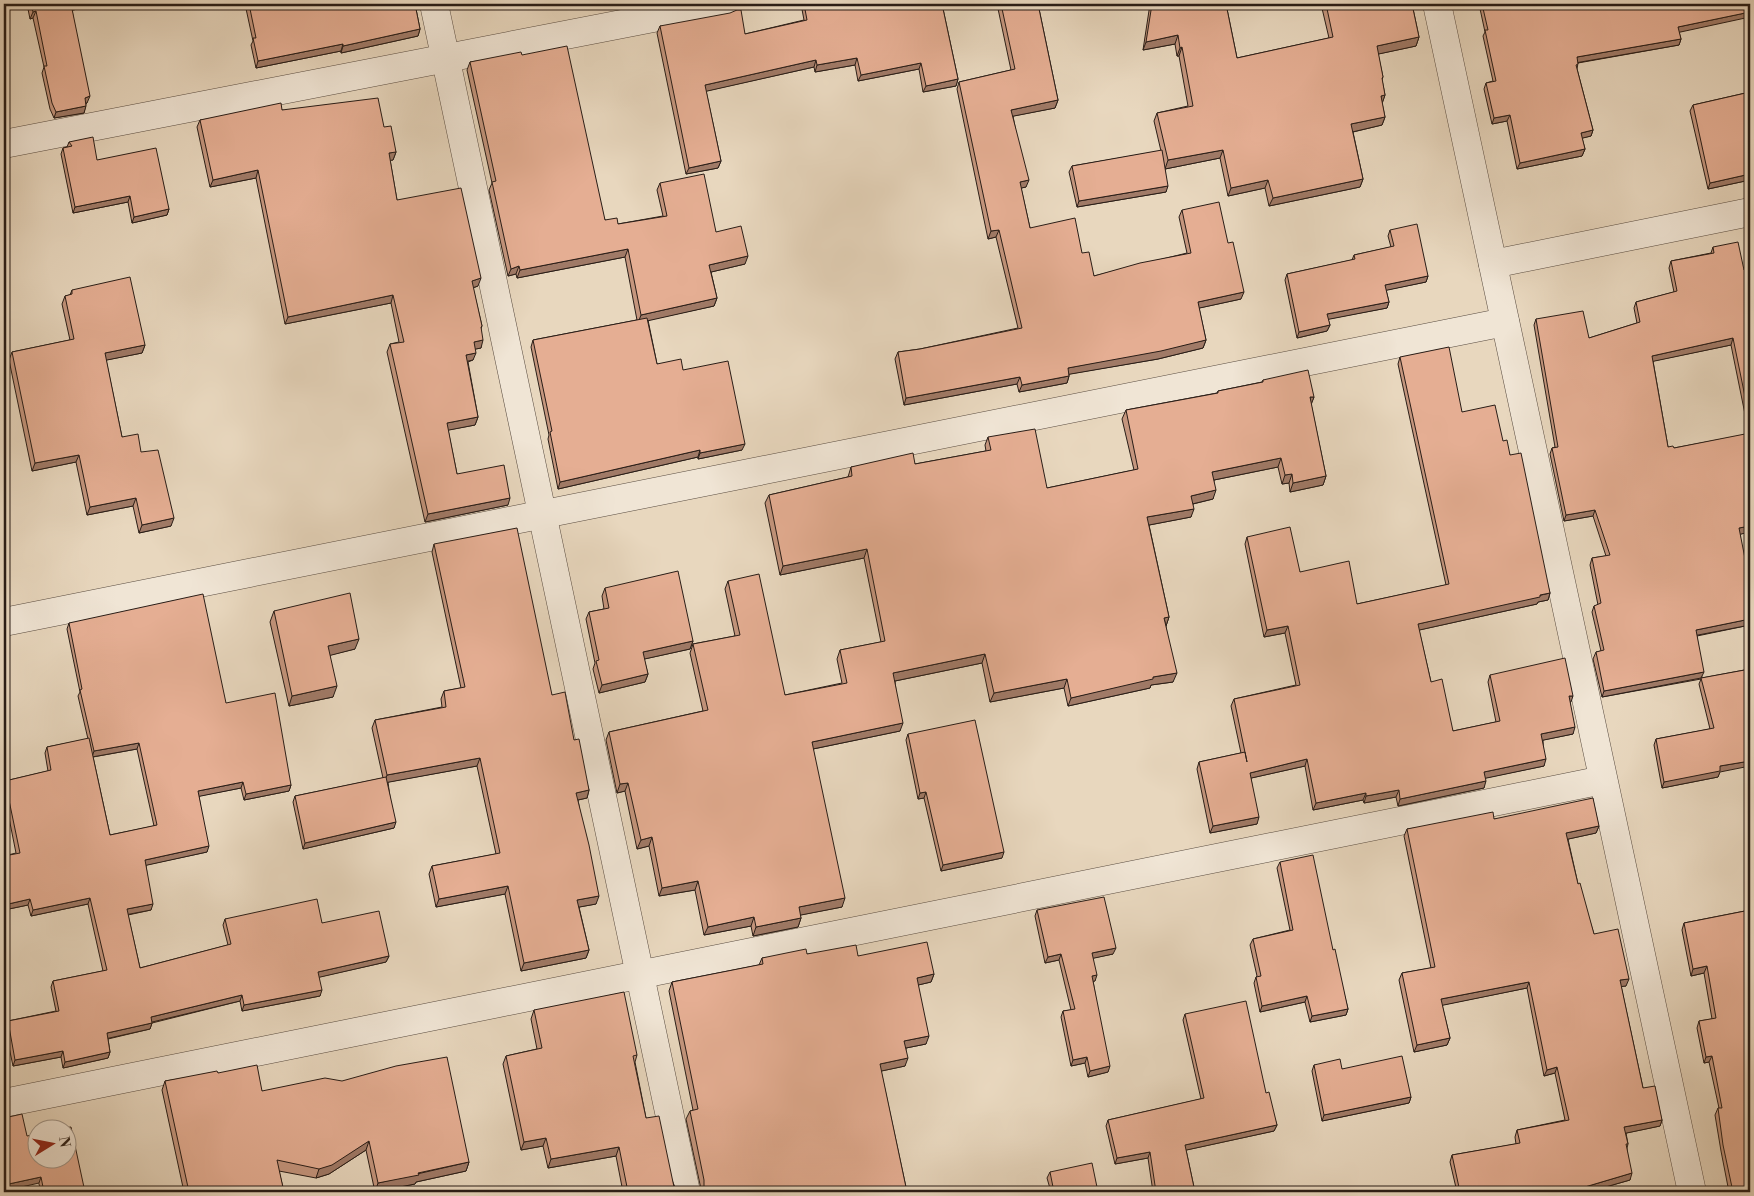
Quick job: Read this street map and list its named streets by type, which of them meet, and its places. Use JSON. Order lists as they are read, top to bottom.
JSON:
{
  "north": "right"
}
